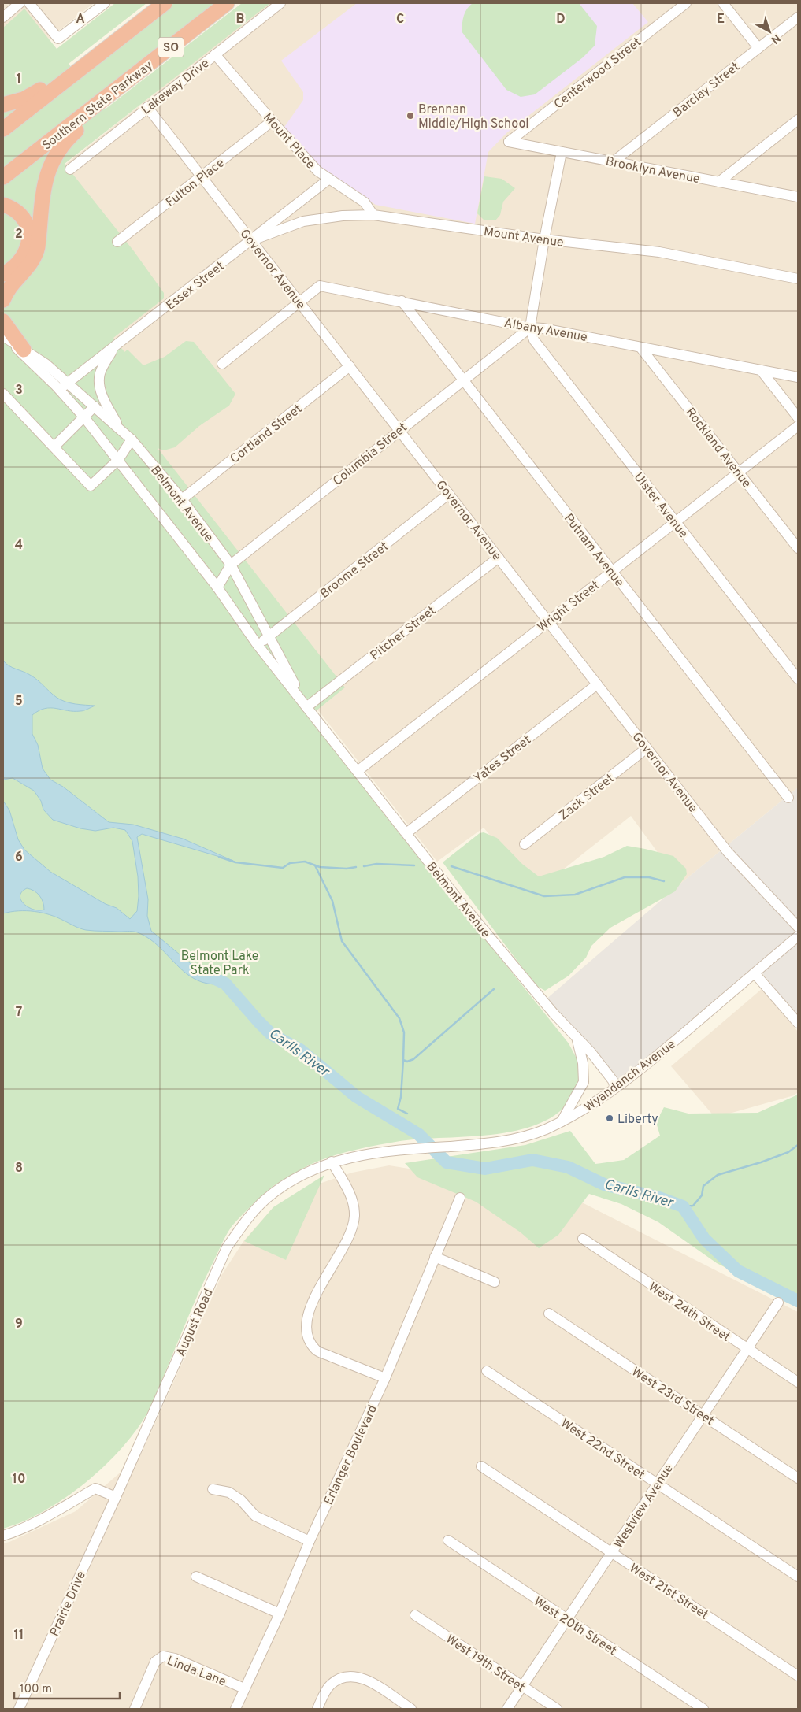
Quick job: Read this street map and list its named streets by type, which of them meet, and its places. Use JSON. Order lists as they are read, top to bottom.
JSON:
{
  "streets": {
    "highway": ["SO", "Southern State Parkway"],
    "street": [
      "Centerwood Street",
      "Lakeway Drive",
      "Barclay Street",
      "Mount Place",
      "Brooklyn Avenue",
      "Fulton Place",
      "Mount Avenue",
      "Governor Avenue",
      "Essex Street",
      "Albany Avenue",
      "Cortland Street",
      "Rockland Avenue",
      "Columbia Street",
      "Belmont Avenue",
      "Ulster Avenue",
      "Putnam Avenue",
      "Broome Street",
      "Wright Street",
      "Pitcher Street",
      "Yates Street",
      "Zack Street",
      "Wyandanch Avenue",
      "West 24th Street",
      "August Road",
      "West 23rd Street",
      "West 22nd Street",
      "Erlanger Boulevard",
      "Westview Avenue",
      "West 21st Street",
      "Prairie Drive",
      "West 20th Street",
      "West 19th Street",
      "Linda Lane"
    ]
  },
  "crossings": [
    ["Centerwood Street", "Brooklyn Avenue"],
    ["Lakeway Drive", "Mount Place"],
    ["Lakeway Drive", "Governor Avenue"],
    ["Barclay Street", "Brooklyn Avenue"],
    ["Mount Place", "Fulton Place"],
    ["Mount Place", "Mount Avenue"],
    ["Mount Place", "Essex Street"],
    ["Fulton Place", "Governor Avenue"],
    ["Mount Avenue", "Governor Avenue"],
    ["Mount Avenue", "Essex Street"],
    ["Governor Avenue", "Essex Street"],
    ["Governor Avenue", "Albany Avenue"],
    ["Governor Avenue", "Cortland Street"],
    ["Governor Avenue", "Columbia Street"],
    ["Governor Avenue", "Broome Street"],
    ["Governor Avenue", "Wright Street"],
    ["Governor Avenue", "Pitcher Street"],
    ["Governor Avenue", "Yates Street"],
    ["Governor Avenue", "Zack Street"],
    ["Essex Street", "Belmont Avenue"],
    ["Albany Avenue", "Rockland Avenue"],
    ["Albany Avenue", "Columbia Street"],
    ["Albany Avenue", "Ulster Avenue"],
    ["Albany Avenue", "Putnam Avenue"],
    ["Cortland Street", "Belmont Avenue"],
    ["Rockland Avenue", "Wright Street"],
    ["Columbia Street", "Belmont Avenue"],
    ["Columbia Street", "Ulster Avenue"],
    ["Columbia Street", "Putnam Avenue"],
    ["Belmont Avenue", "Broome Street"],
    ["Belmont Avenue", "Wright Street"],
    ["Belmont Avenue", "Pitcher Street"],
    ["Belmont Avenue", "Yates Street"],
    ["Belmont Avenue", "Wyandanch Avenue"],
    ["Ulster Avenue", "Wright Street"],
    ["Putnam Avenue", "Wright Street"],
    ["Wyandanch Avenue", "August Road"],
    ["West 24th Street", "Westview Avenue"],
    ["August Road", "Prairie Drive"],
    ["West 23rd Street", "Westview Avenue"],
    ["West 22nd Street", "Westview Avenue"],
    ["Erlanger Boulevard", "Linda Lane"],
    ["Westview Avenue", "West 21st Street"],
    ["Westview Avenue", "West 20th Street"],
    ["Westview Avenue", "West 19th Street"]
  ],
  "water": ["Carlls River"],
  "parks": ["Belmont Lake State Park"],
  "places": ["Brennan Middle/High School", "Liberty"],
  "scale_bar": "100 m",
  "north": "bottom right",
  "grid": {
    "columns": [
      "A",
      "B",
      "C",
      "D",
      "E"
    ],
    "rows": [
      "1",
      "2",
      "3",
      "4",
      "5",
      "6",
      "7",
      "8",
      "9",
      "10",
      "11"
    ]
  }
}
